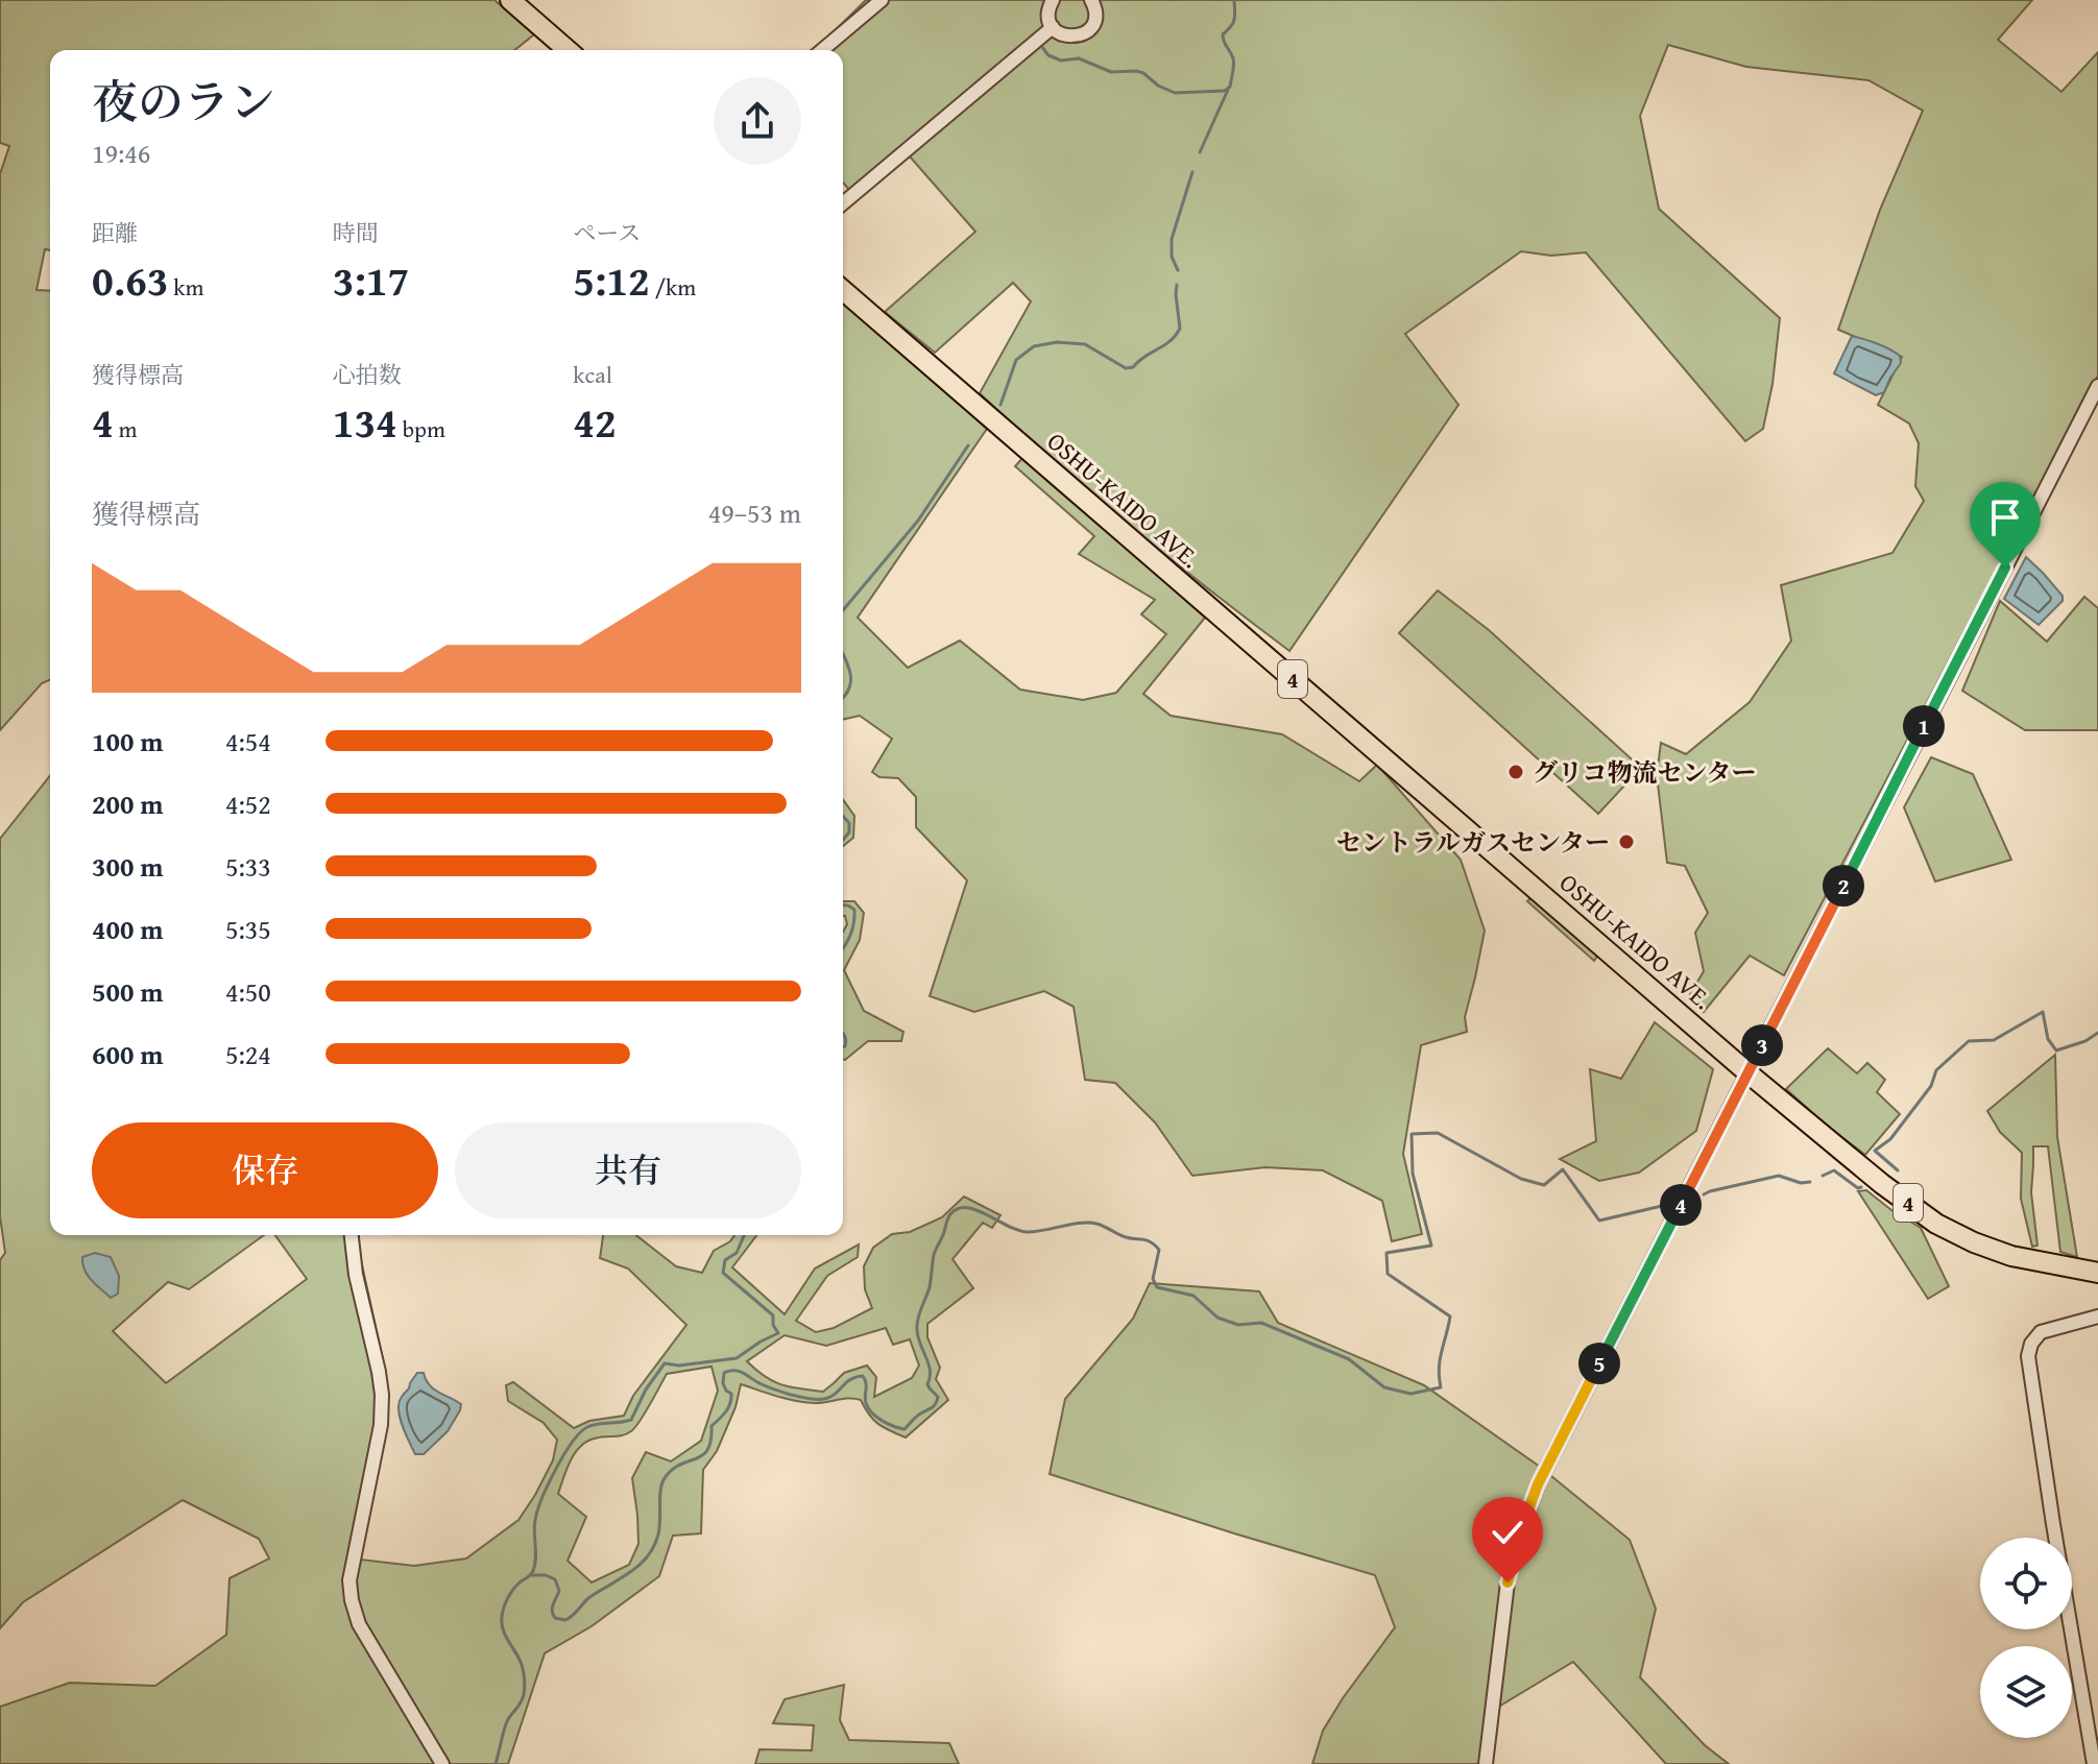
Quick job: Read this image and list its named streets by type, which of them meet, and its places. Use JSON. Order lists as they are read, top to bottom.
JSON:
{
  "streets": {
    "highway": ["OSHU-KAIDO AVE.", "4"]
  },
  "places": ["グリコ物流センター", "セントラルガスセンター"],
  "page": {
    "heading": ["夜のラン", "19:46"],
    "stats": [
      ["距離", "0.63 km"],
      ["時間", "3:17"],
      ["ペース", "5:12 /km"],
      ["獲得標高", "4 m"],
      ["心拍数", "134 bpm"],
      ["kcal", "42"]
    ],
    "chart": ["獲得標高", "49–53 m"],
    "pins": [
      "1",
      "2",
      "3",
      "4",
      "5"
    ],
    "list": [
      {
        "name": "100 m",
        "note": "4:54"
      },
      {
        "name": "200 m",
        "note": "4:52"
      },
      {
        "name": "300 m",
        "note": "5:33"
      },
      {
        "name": "400 m",
        "note": "5:35"
      },
      {
        "name": "500 m",
        "note": "4:50"
      },
      {
        "name": "600 m",
        "note": "5:24"
      }
    ],
    "buttons": ["保存", "共有"]
  }
}
